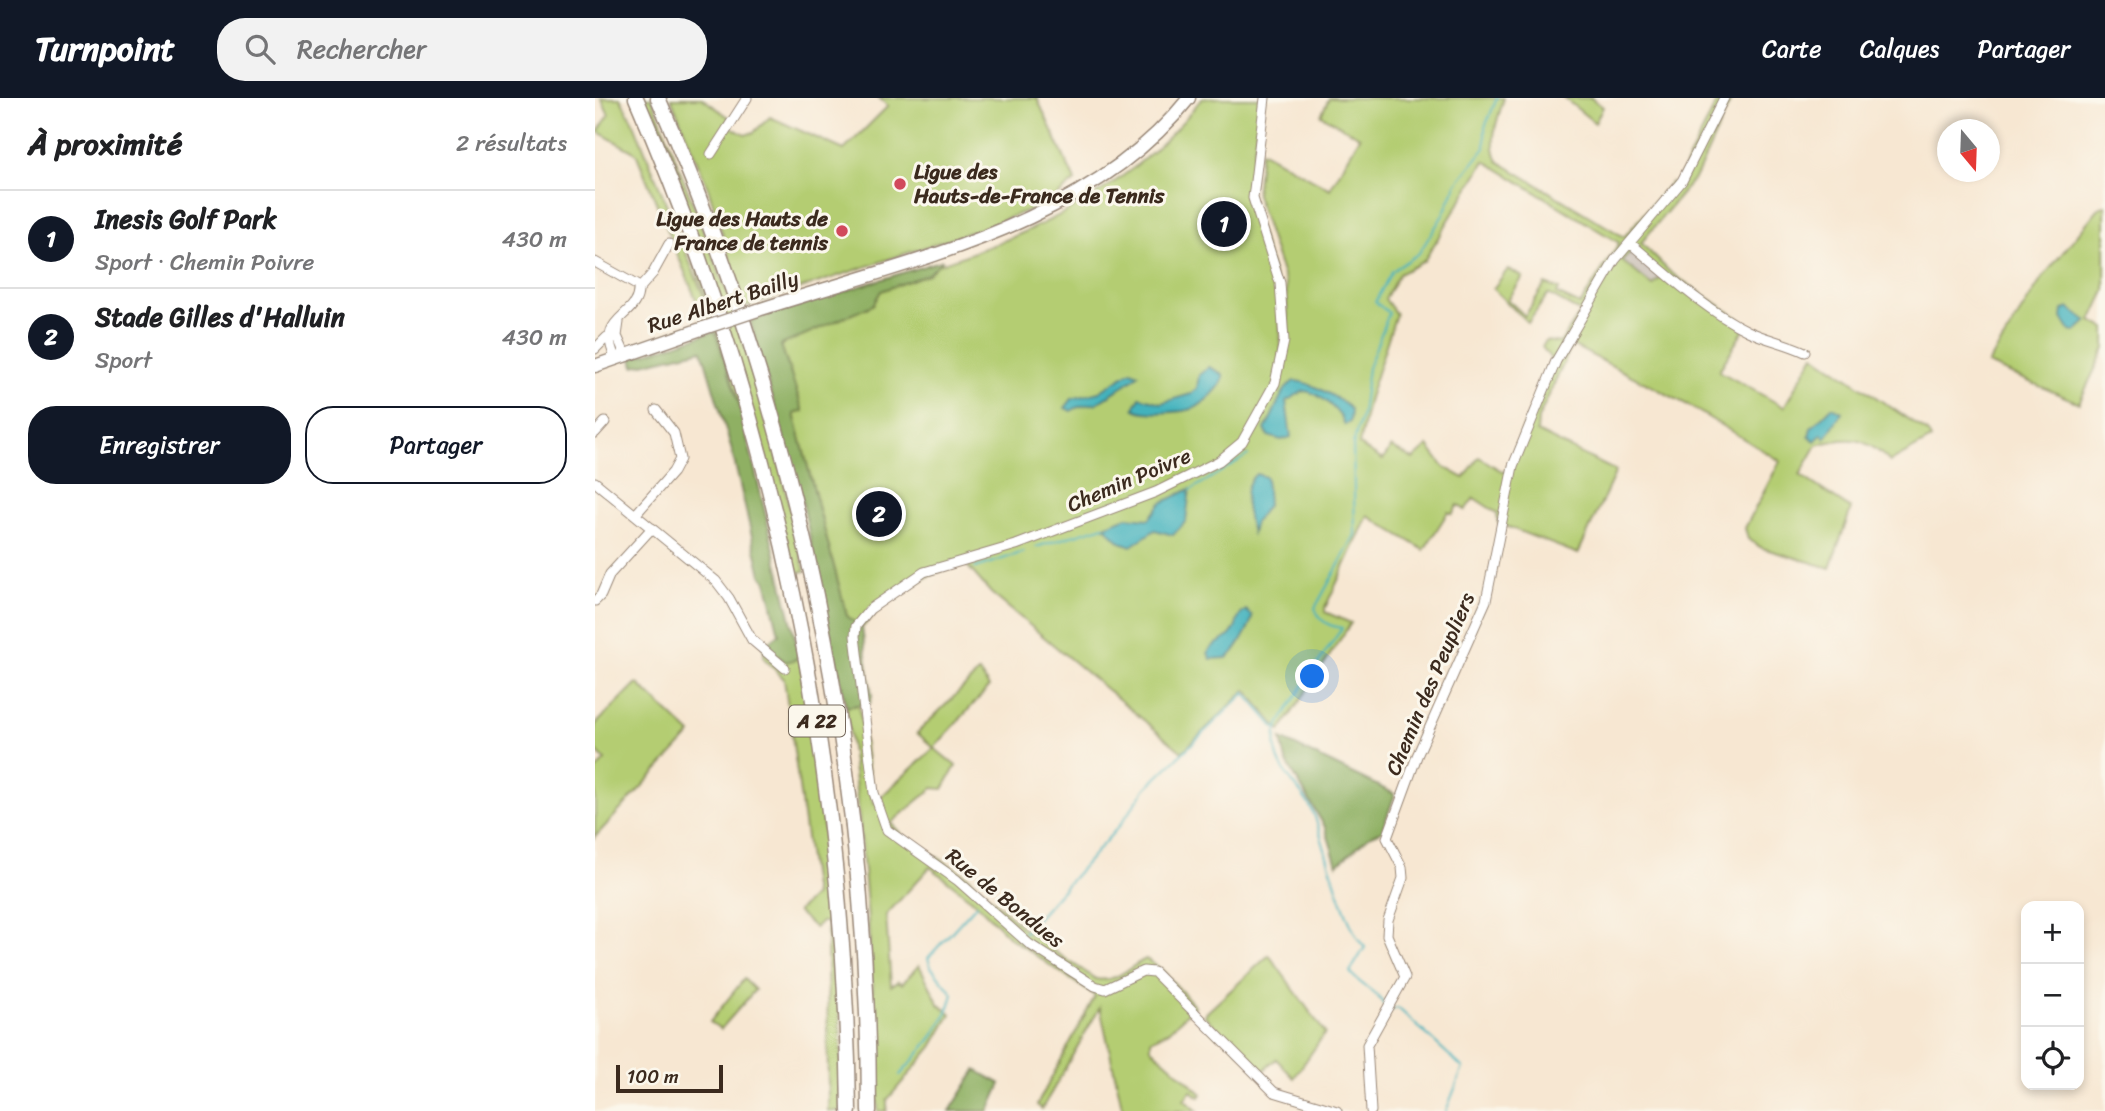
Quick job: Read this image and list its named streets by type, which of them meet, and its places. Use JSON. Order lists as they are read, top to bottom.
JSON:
{
  "streets": {
    "highway": ["A 22"],
    "main road": ["Rue Albert Bailly"],
    "street": ["Chemin Poivre", "Chemin des Peupliers", "Rue de Bondues"]
  },
  "crossings": [
    ["Chemin Poivre", "Rue de Bondues"]
  ],
  "places": ["Ligue des Hauts-de-France de Tennis", "Ligue des Hauts de France de tennis"],
  "scale_bar": "100 m",
  "north": "bottom",
  "page": {
    "header": "Turnpoint",
    "search": "Rechercher",
    "nav": ["Carte", "Calques", "Partager"],
    "heading": ["À proximité", "2 résultats"],
    "list": [
      {
        "mark": "1",
        "name": "Inesis Golf Park",
        "note": "Sport · Chemin Poivre",
        "value": "430 m"
      },
      {
        "mark": "2",
        "name": "Stade Gilles d'Halluin",
        "note": "Sport",
        "value": "430 m"
      }
    ],
    "pins": ["1", "2"],
    "buttons": ["Enregistrer", "Partager"],
    "map_buttons": ["+", "−"],
    "scale": "100 m"
  }
}
